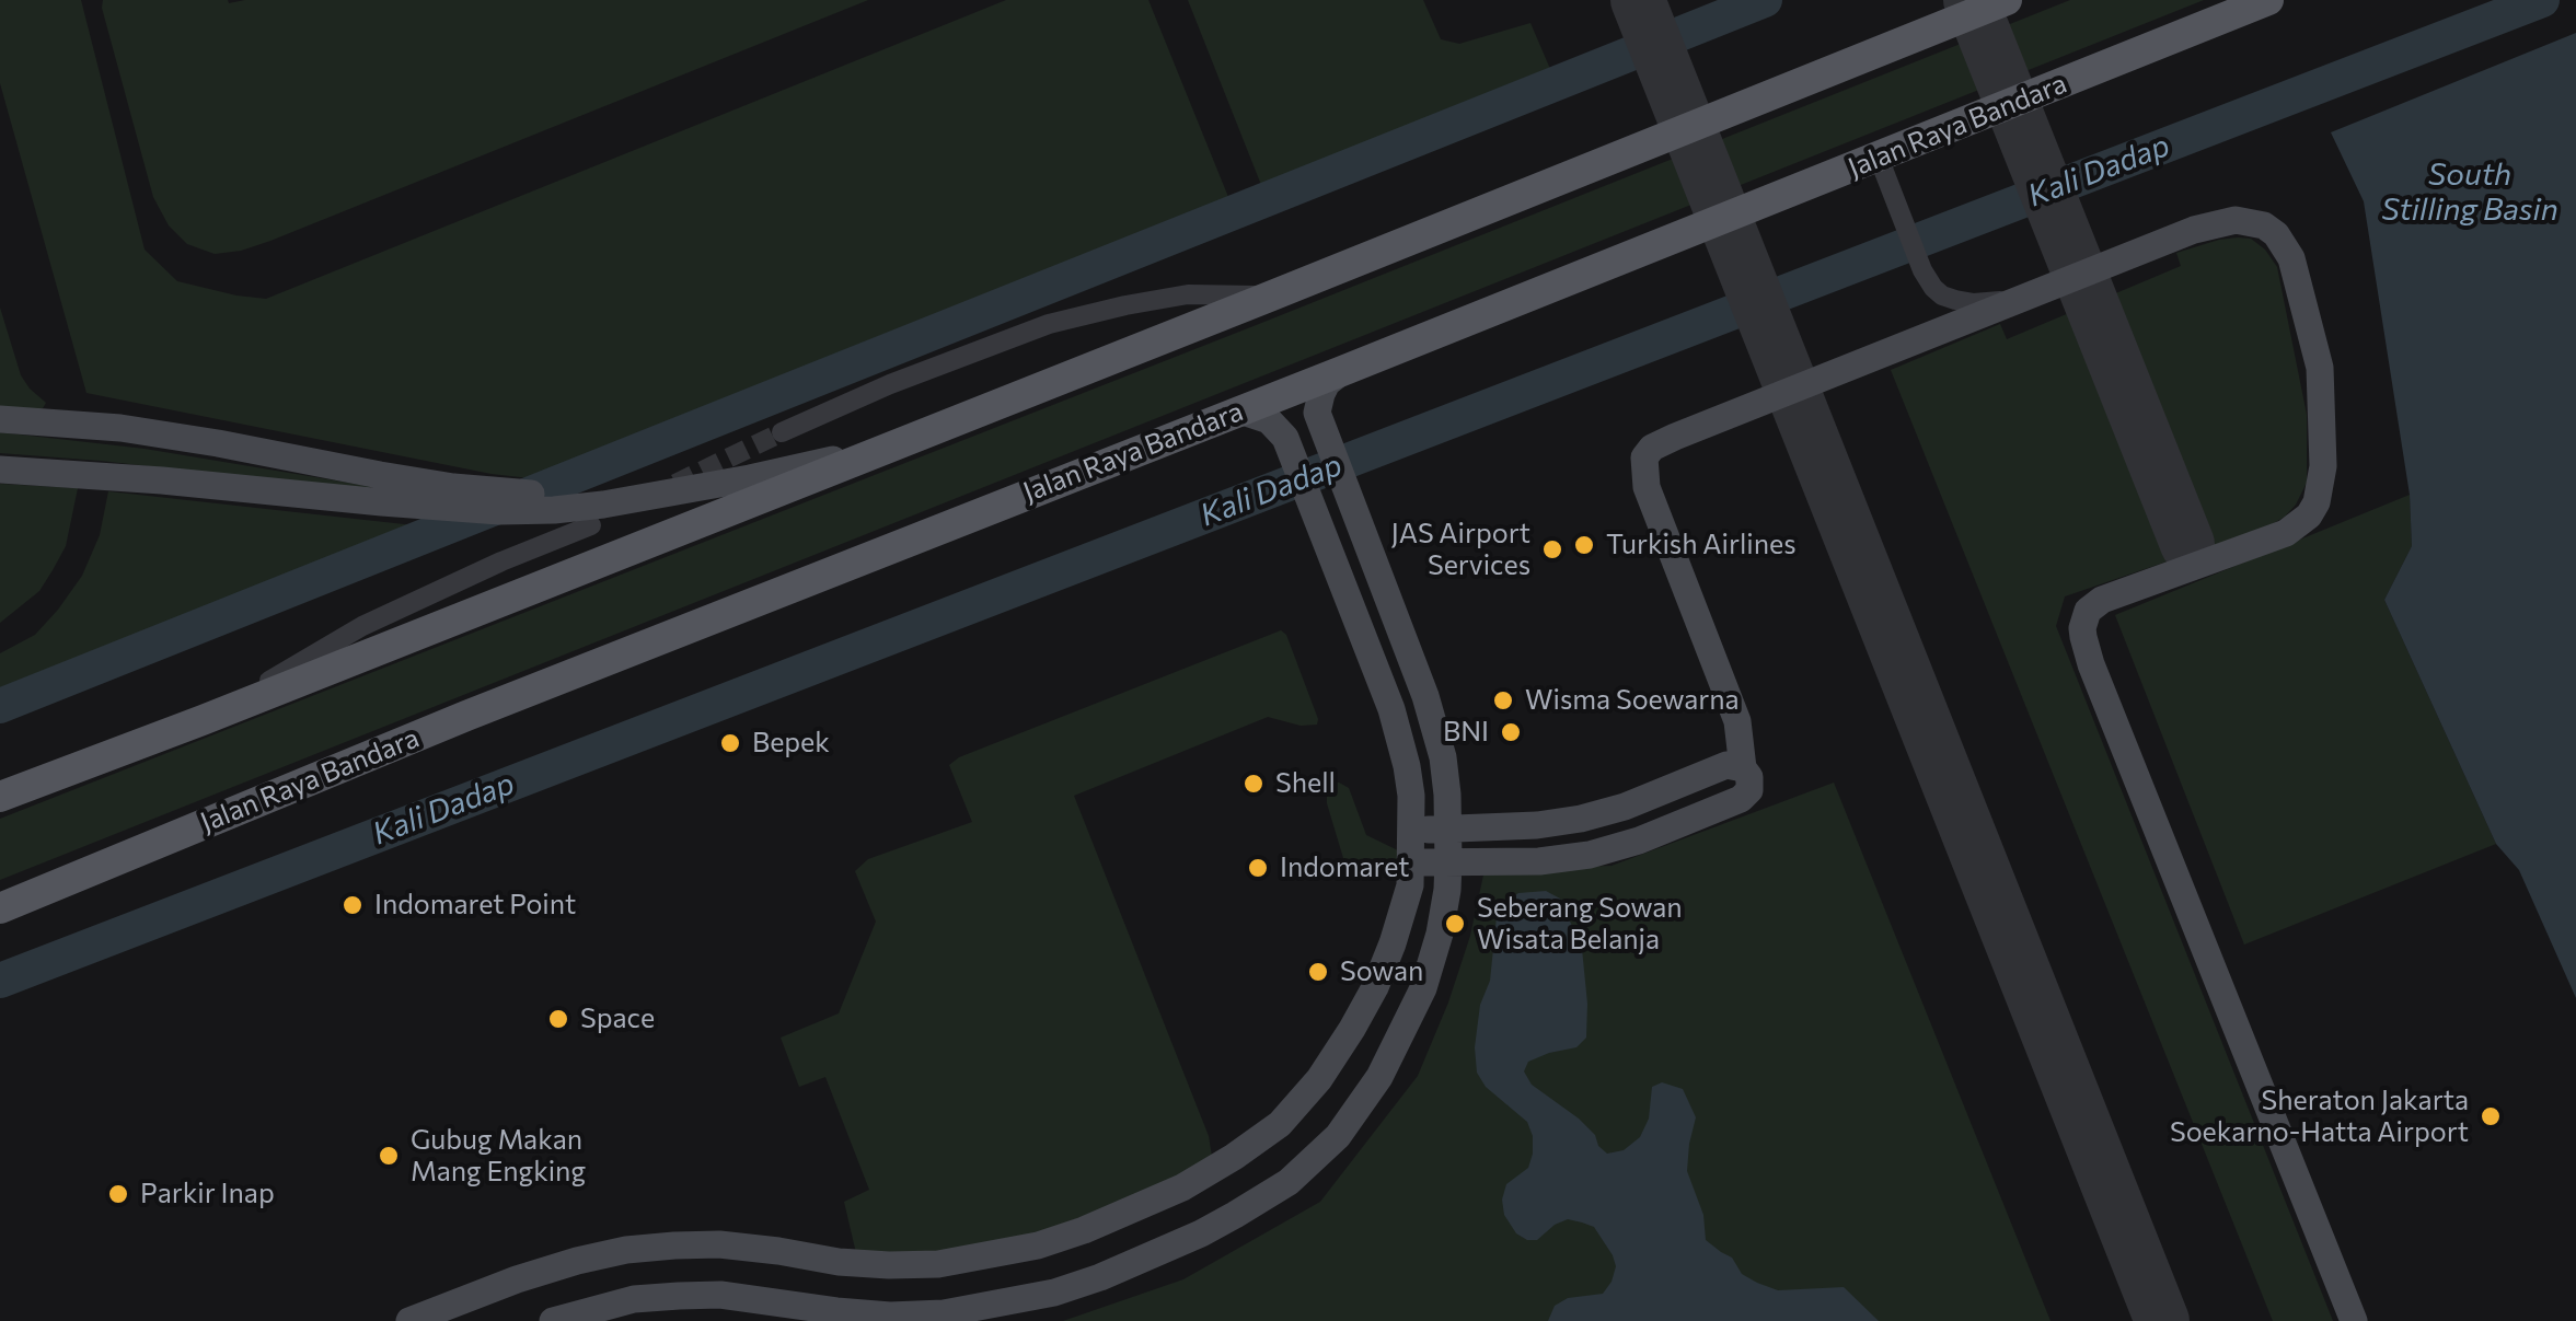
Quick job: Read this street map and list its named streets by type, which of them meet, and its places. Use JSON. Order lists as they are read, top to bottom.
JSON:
{
  "streets": {
    "main road": ["Jalan Raya Bandara"]
  },
  "water": ["Kali Dadap", "South Stilling Basin"],
  "places": [
    "Turkish Airlines",
    "JAS Airport Services",
    "Wisma Soewarna",
    "BNI",
    "Bepek",
    "Shell",
    "Indomaret",
    "Indomaret Point",
    "Seberang Sowan Wisata Belanja",
    "Sowan",
    "Space",
    "Sheraton Jakarta Soekarno-Hatta Airport",
    "Gubug Makan Mang Engking",
    "Parkir Inap"
  ]
}
